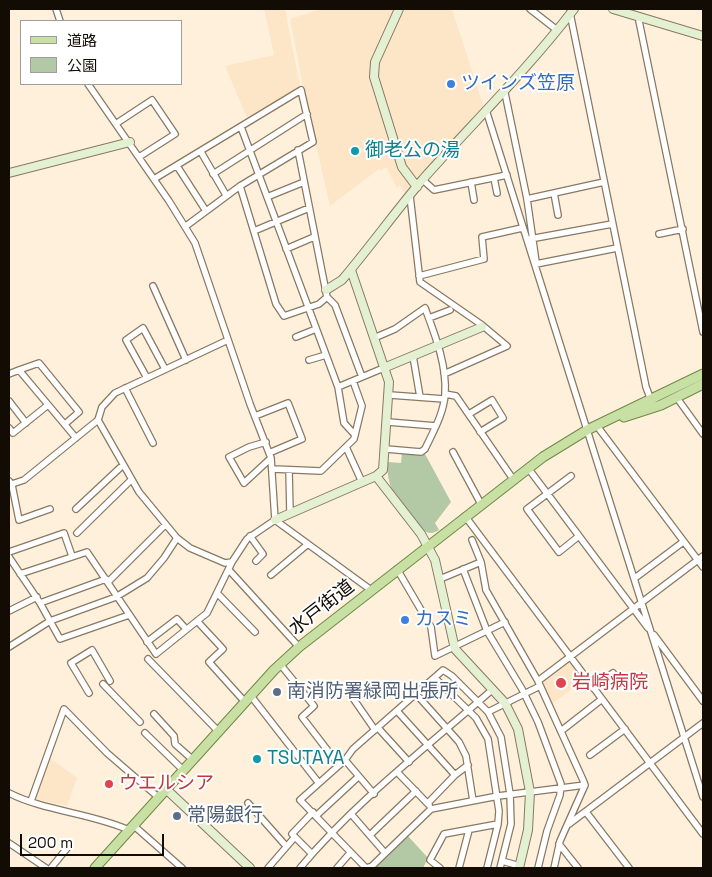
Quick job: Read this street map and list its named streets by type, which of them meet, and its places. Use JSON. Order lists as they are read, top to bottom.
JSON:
{
  "streets": {
    "main road": ["水戸街道"]
  },
  "places": [
    "ツインズ笠原",
    "御老公の湯",
    "カスミ",
    "岩崎病院",
    "南消防署緑岡出張所",
    "TSUTAYA",
    "ウエルシア",
    "常陽銀行"
  ],
  "legend": ["道路", "公園"],
  "scale_bar": "200 m"
}
